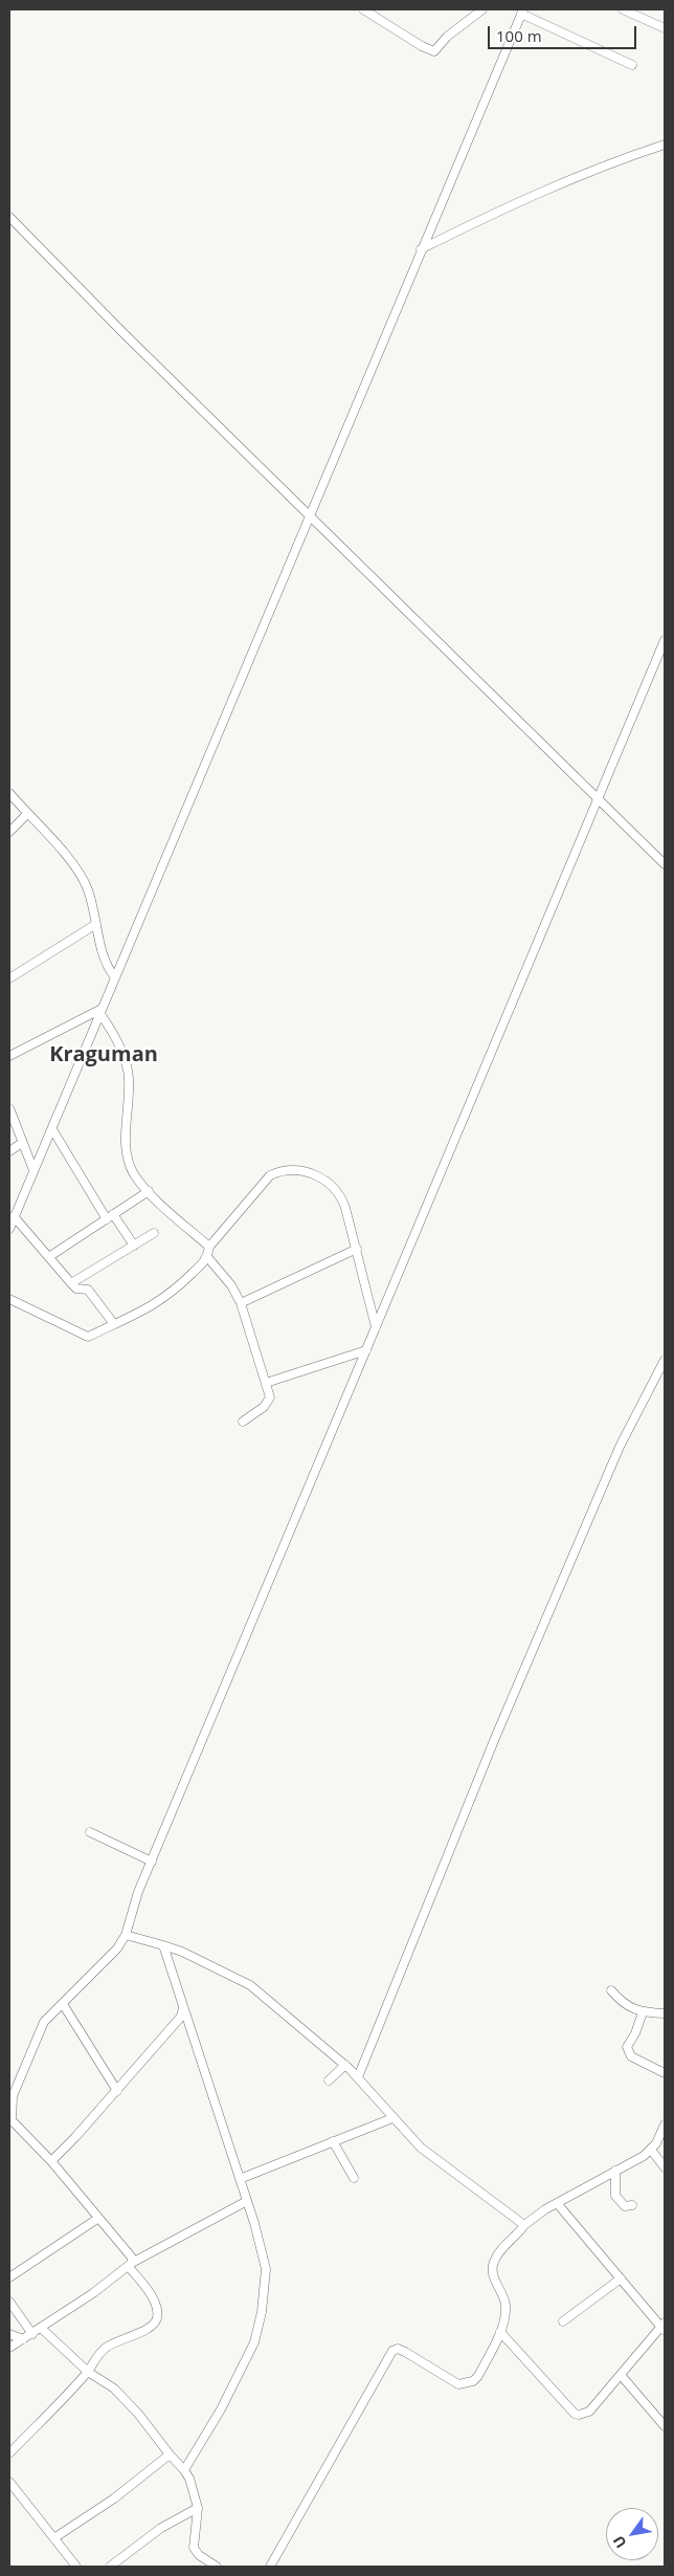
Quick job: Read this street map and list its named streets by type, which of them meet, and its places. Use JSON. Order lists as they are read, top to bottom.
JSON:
{
  "districts": ["Kraguman"],
  "scale_bar": "100 m",
  "north": "bottom left"
}
